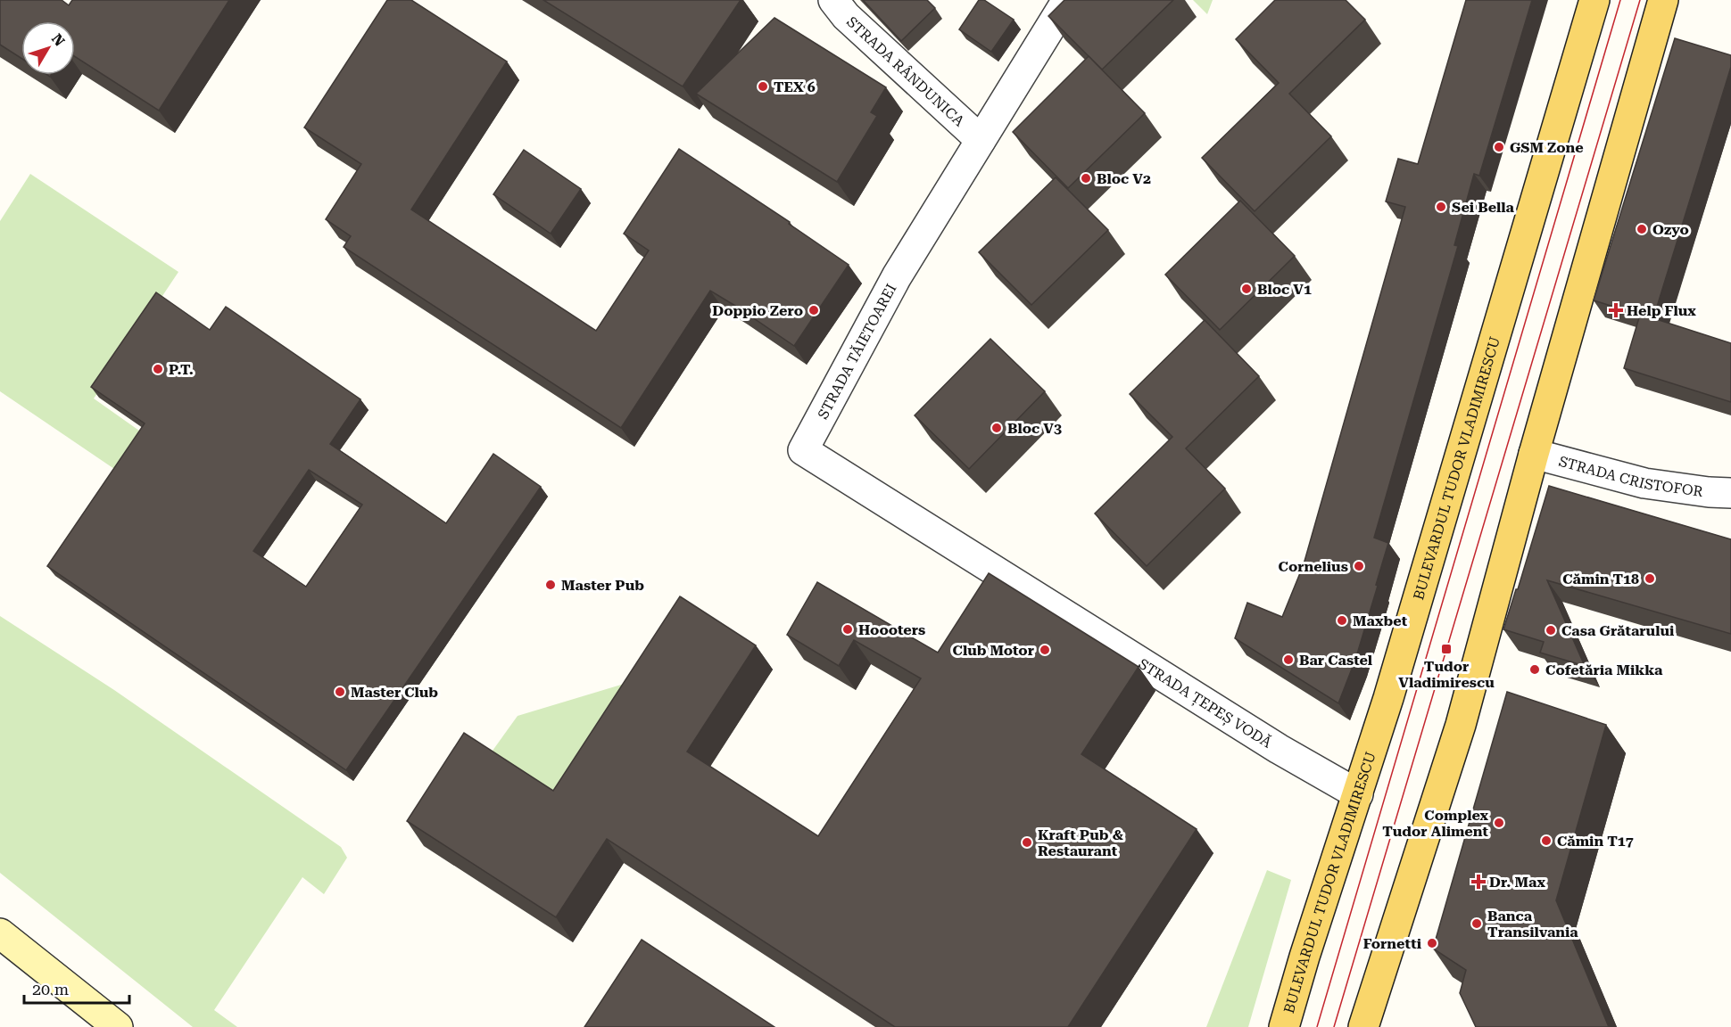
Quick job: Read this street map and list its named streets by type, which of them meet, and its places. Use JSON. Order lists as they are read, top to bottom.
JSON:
{
  "streets": {
    "main road": ["BULEVARDUL TUDOR VLADIMIRESCU"],
    "street": [
      "STRADA RÂNDUNICA",
      "STRADA TĂIETOAREI",
      "STRADA CRISTOFOR",
      "STRADA ȚEPEȘ VODĂ"
    ]
  },
  "crossings": [
    ["STRADA RÂNDUNICA", "STRADA TĂIETOAREI"],
    ["STRADA TĂIETOAREI", "STRADA ȚEPEȘ VODĂ"],
    ["BULEVARDUL TUDOR VLADIMIRESCU", "STRADA ȚEPEȘ VODĂ"]
  ],
  "places": {
    "other": [
      "TEX 6",
      "GSM Zone",
      "Bloc V2",
      "Sei Bella",
      "Ozyo",
      "Bloc V1",
      "Doppio Zero",
      "P.T.",
      "Bloc V3",
      "Cornelius",
      "Cămin T18",
      "Master Pub",
      "Maxbet",
      "Hoooters",
      "Casa Grătarului",
      "Club Motor",
      "Bar Castel",
      "Cofetăria Mikka",
      "Master Club",
      "Complex Tudor Aliment",
      "Cămin T17",
      "Kraft Pub & Restaurant",
      "Banca Transilvania",
      "Fornetti"
    ],
    "health": ["Help Flux", "Dr. Max"],
    "transit": ["Tudor Vladimirescu"]
  },
  "scale_bar": "20 m",
  "north": "top right"
}
